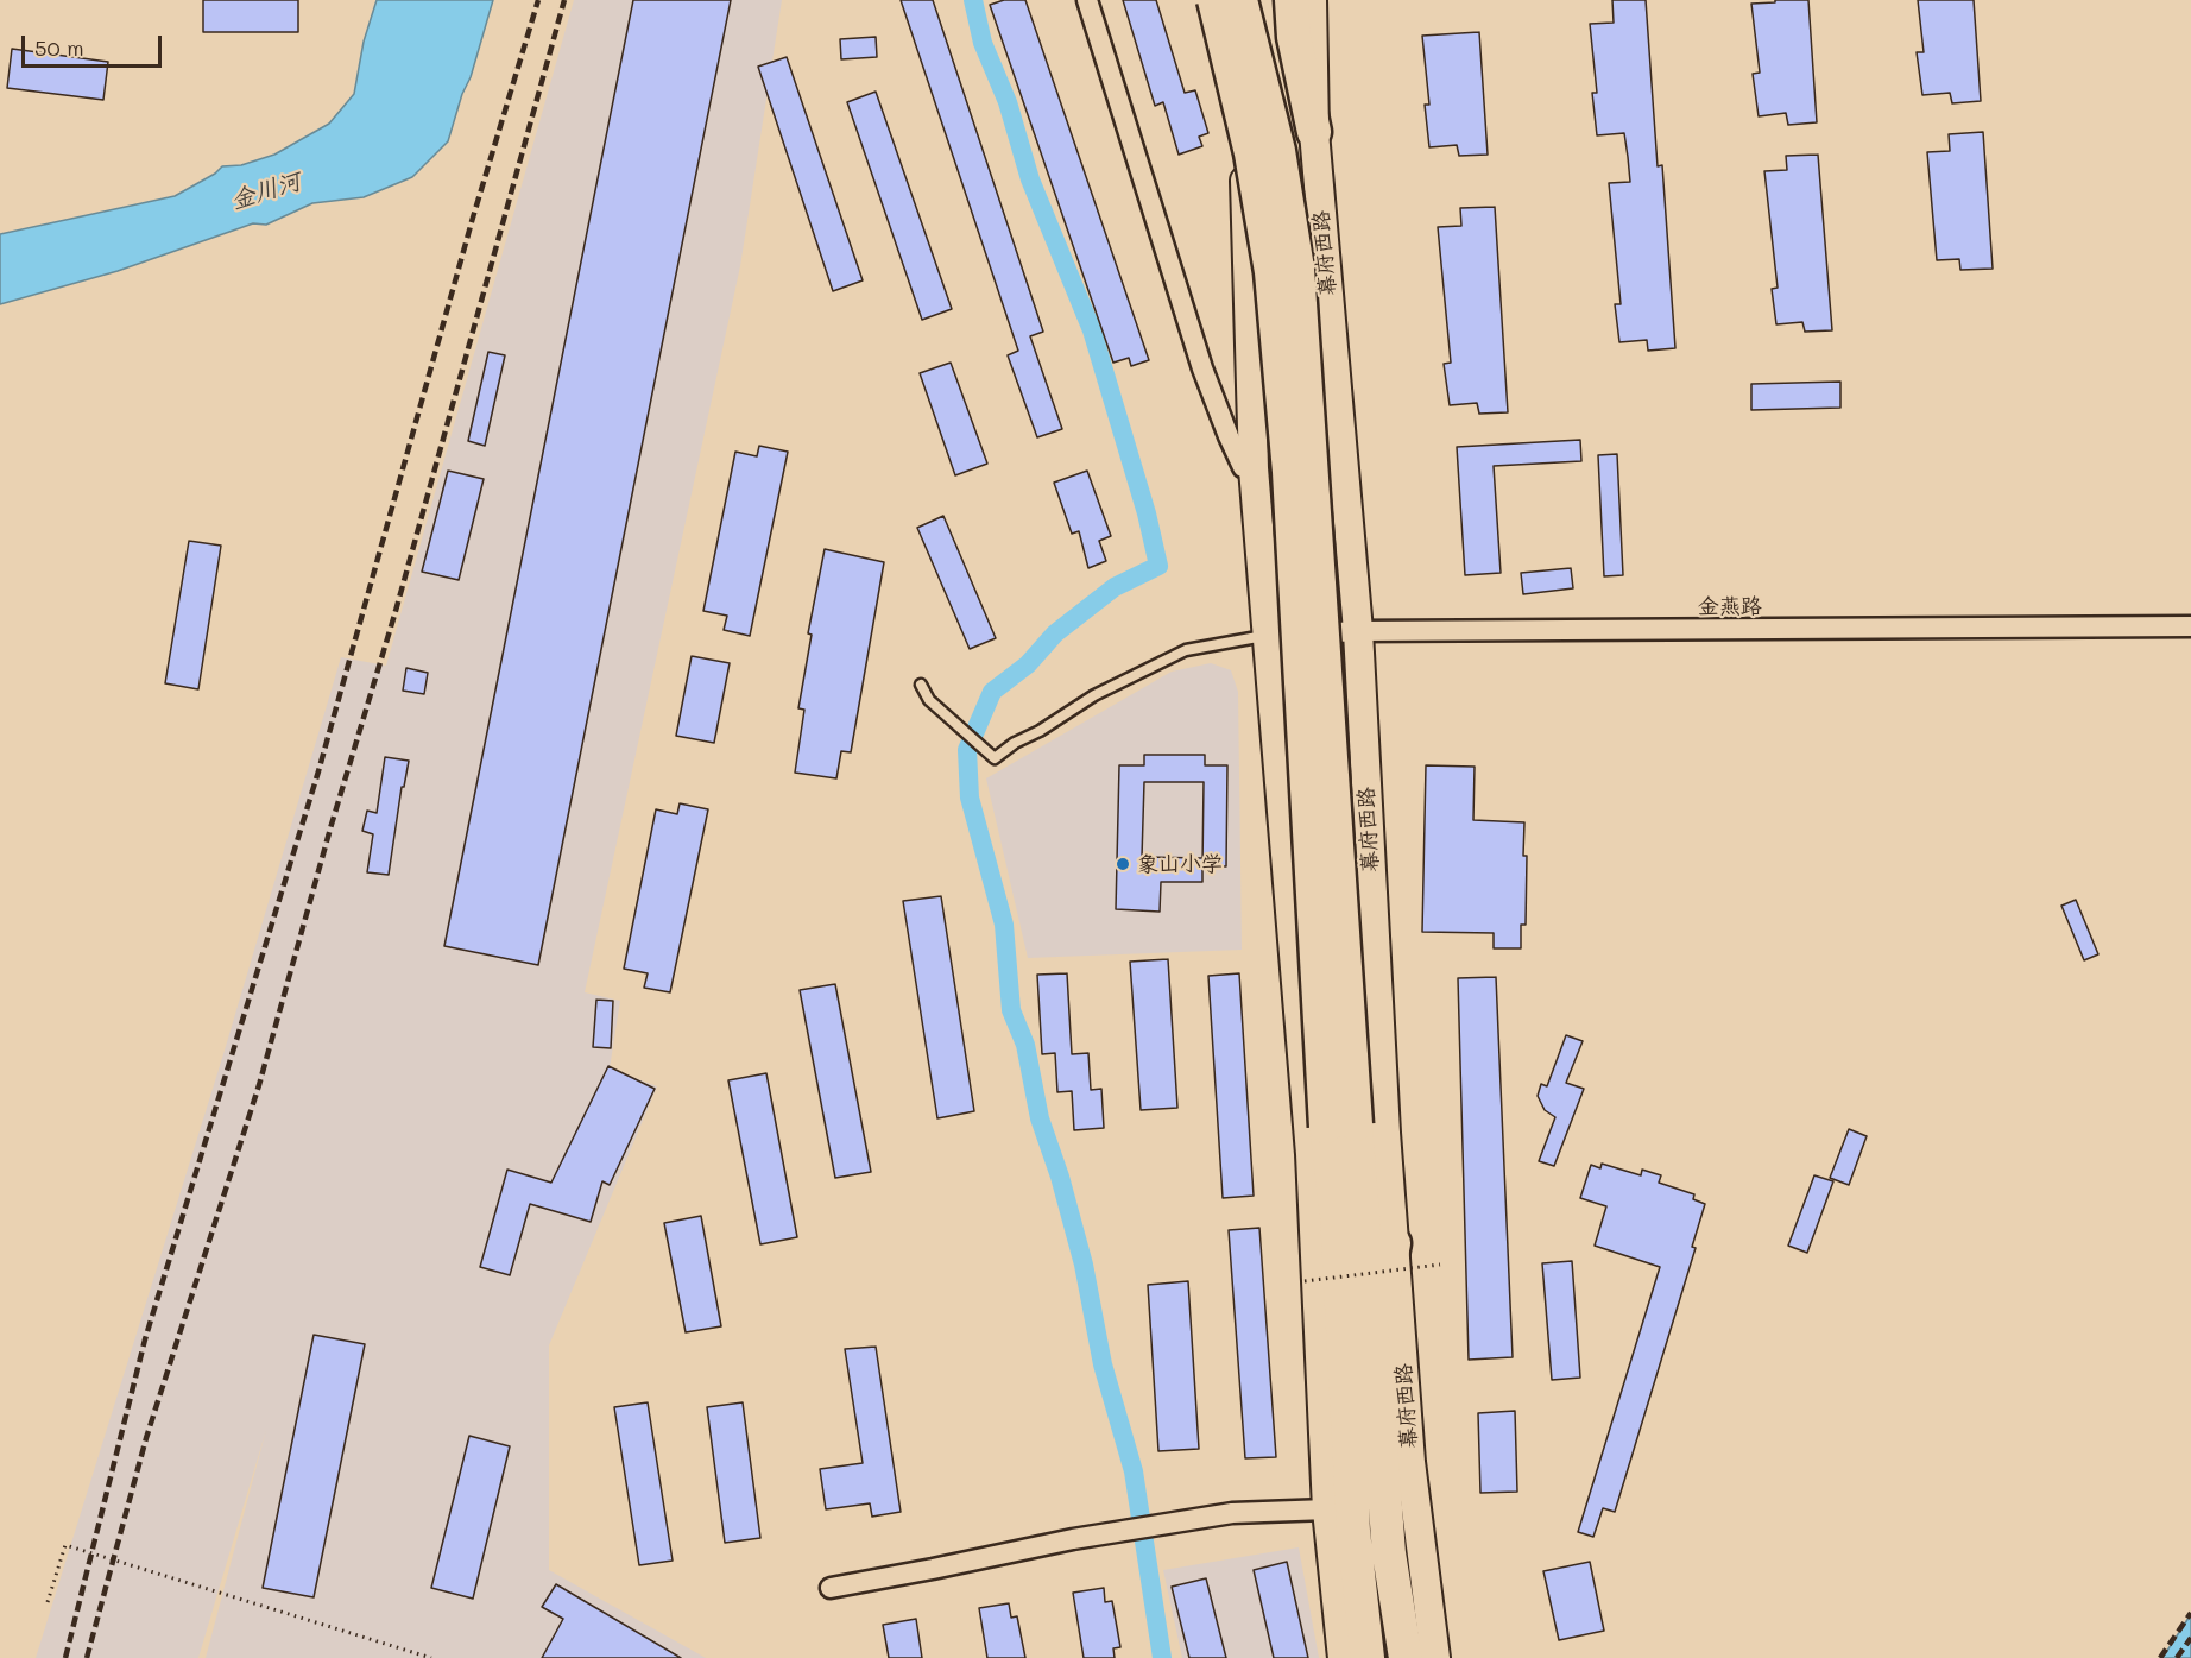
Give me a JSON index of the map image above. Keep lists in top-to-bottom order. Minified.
{"streets":{"highway":["幕府西路"],"street":["金燕路"]},"crossings":[["幕府西路","金燕路"]],"water":["金川河"],"places":["象山小学"],"scale_bar":"50 m"}
